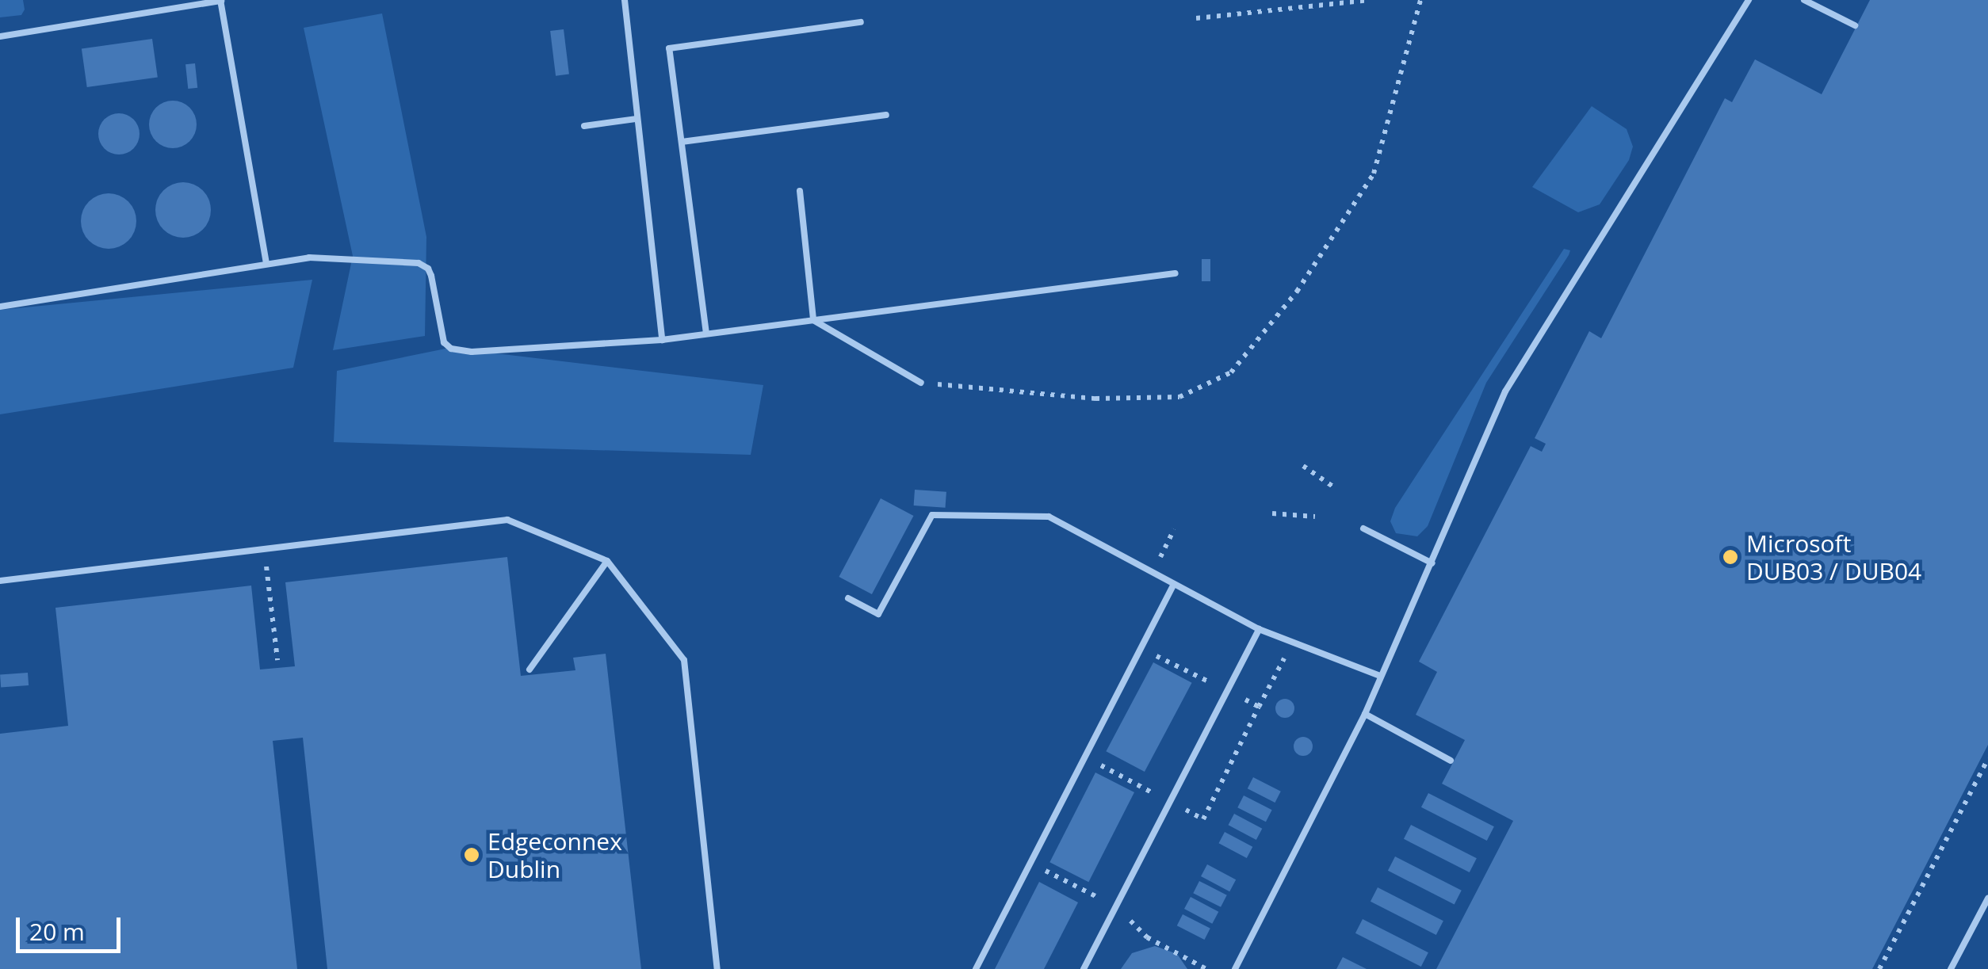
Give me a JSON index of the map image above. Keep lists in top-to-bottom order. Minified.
{"places":["Microsoft DUB03 / DUB04","Edgeconnex Dublin"],"scale_bar":"20 m"}
